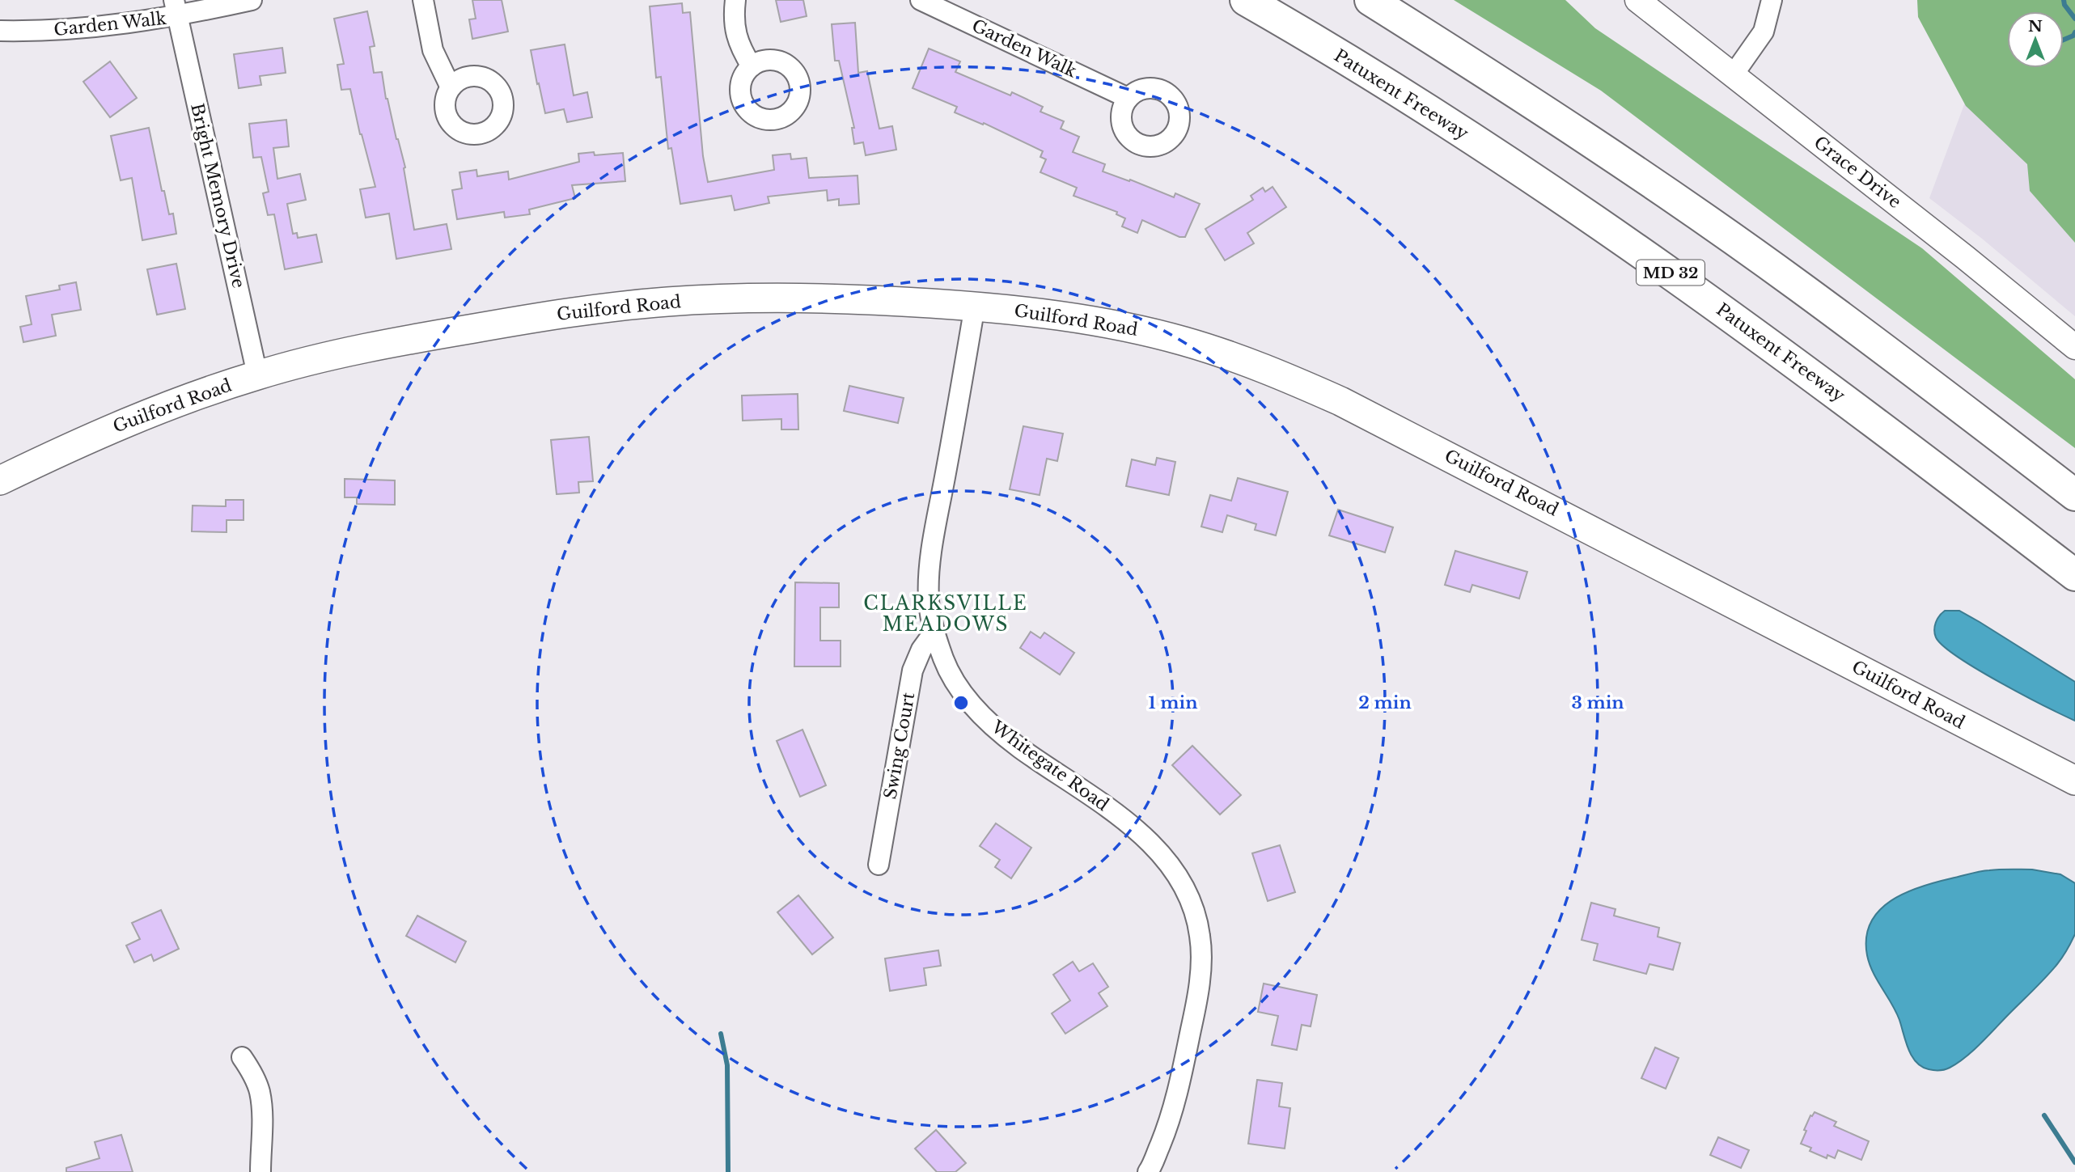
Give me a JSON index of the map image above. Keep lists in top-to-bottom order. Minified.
{"streets":{"highway":["Patuxent Freeway","MD 32"],"main road":["Guilford Road"],"street":["Garden Walk","Grace Drive","Bright Memory Drive","Swing Court","Whitegate Road"]},"crossings":[["Garden Walk","Bright Memory Drive"],["Bright Memory Drive","Guilford Road"],["Guilford Road","Whitegate Road"],["Swing Court","Whitegate Road"]],"districts":["CLARKSVILLE MEADOWS"],"north":"top","rings":["1 min","2 min","3 min"]}
